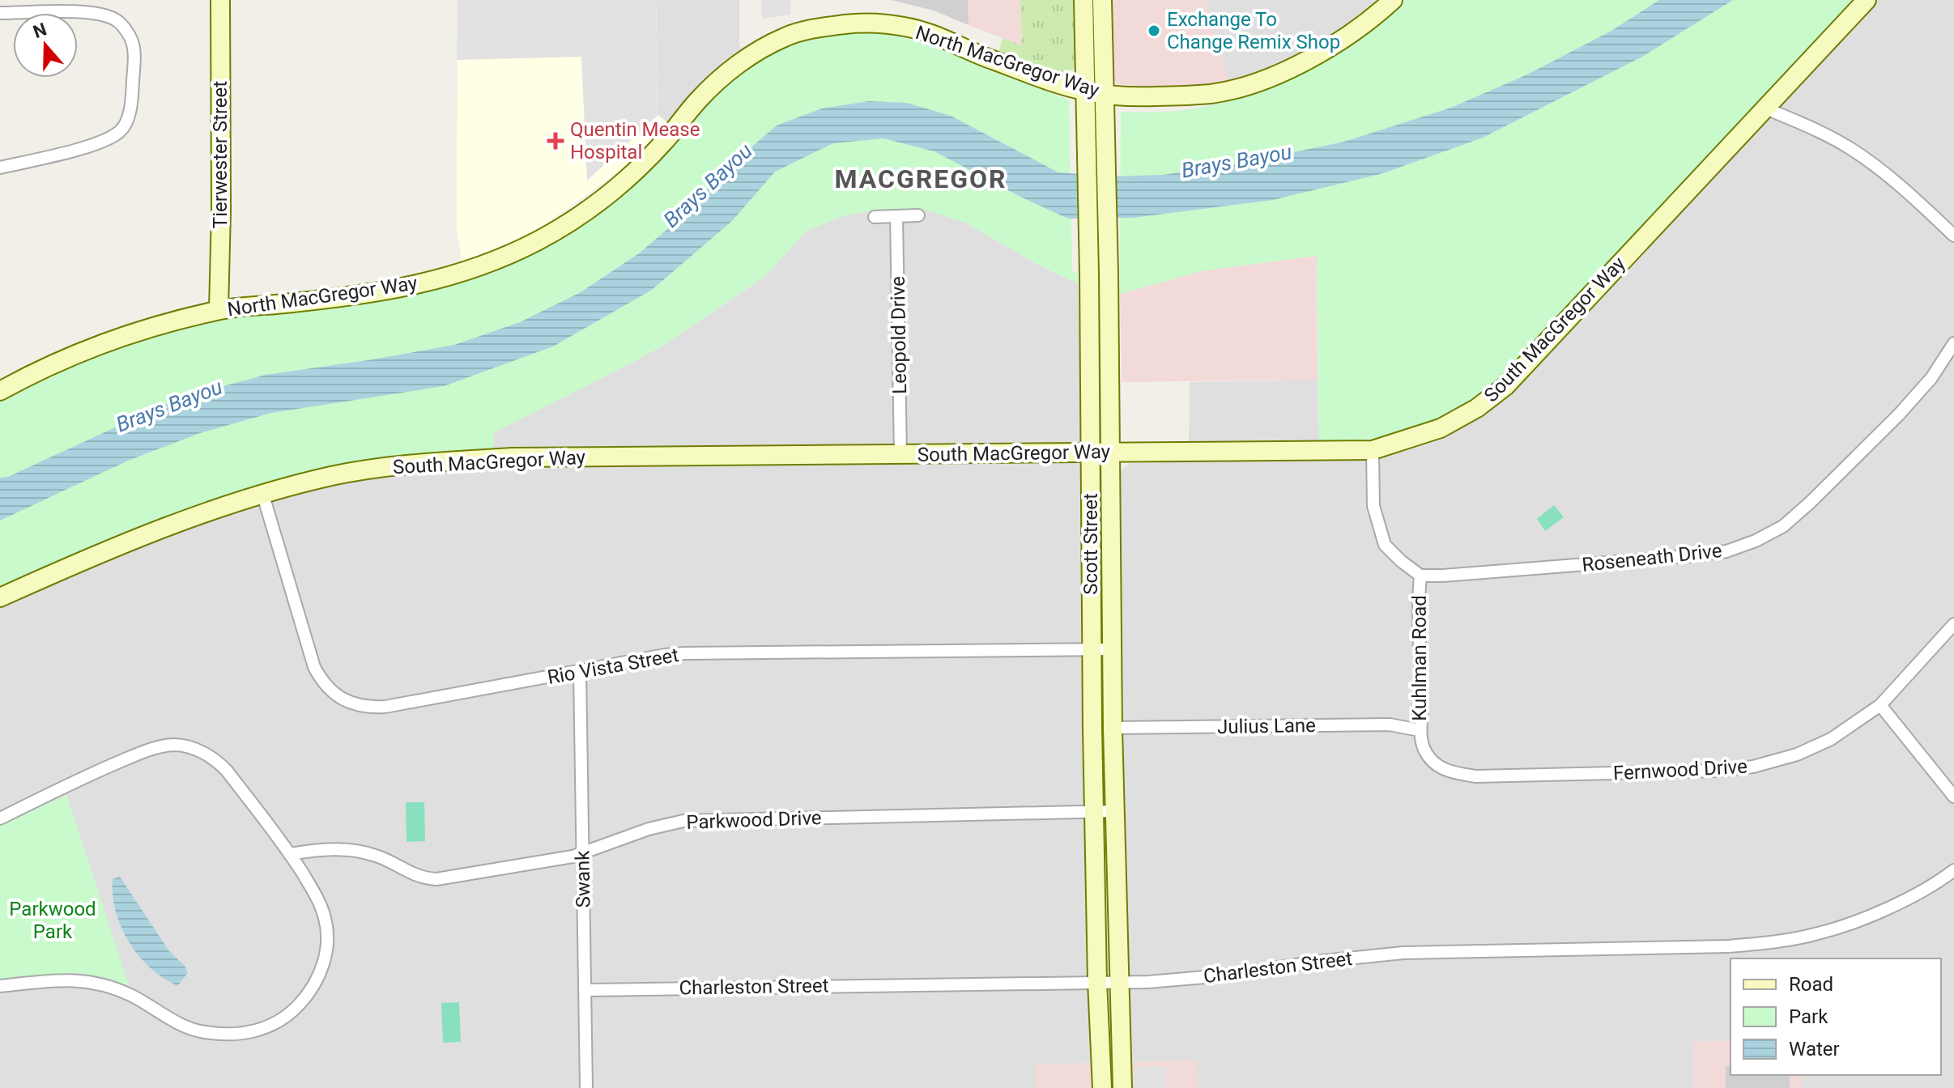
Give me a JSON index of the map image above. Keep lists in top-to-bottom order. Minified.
{"streets":{"main road":["North MacGregor Way","Tierwester Street","South MacGregor Way","Scott Street"],"street":["Leopold Drive","Roseneath Drive","Kuhlman Road","Rio Vista Street","Julius Lane","Fernwood Drive","Parkwood Drive","Swank","Charleston Street"]},"crossings":[["North MacGregor Way","Tierwester Street"],["North MacGregor Way","Scott Street"],["South MacGregor Way","Leopold Drive"],["South MacGregor Way","Scott Street"],["South MacGregor Way","Kuhlman Road"],["South MacGregor Way","Rio Vista Street"],["Scott Street","Rio Vista Street"],["Scott Street","Julius Lane"],["Scott Street","Parkwood Drive"],["Scott Street","Charleston Street"],["Roseneath Drive","Kuhlman Road"],["Kuhlman Road","Julius Lane"],["Kuhlman Road","Fernwood Drive"],["Rio Vista Street","Swank"],["Parkwood Drive","Swank"],["Swank","Charleston Street"]],"districts":["MACGREGOR"],"water":["Brays Bayou"],"parks":["Parkwood Park"],"places":{"other":["Exchange To Change Remix Shop"],"health":["Quentin Mease Hospital"]},"legend":["Road","Park","Water"],"north":"top"}
